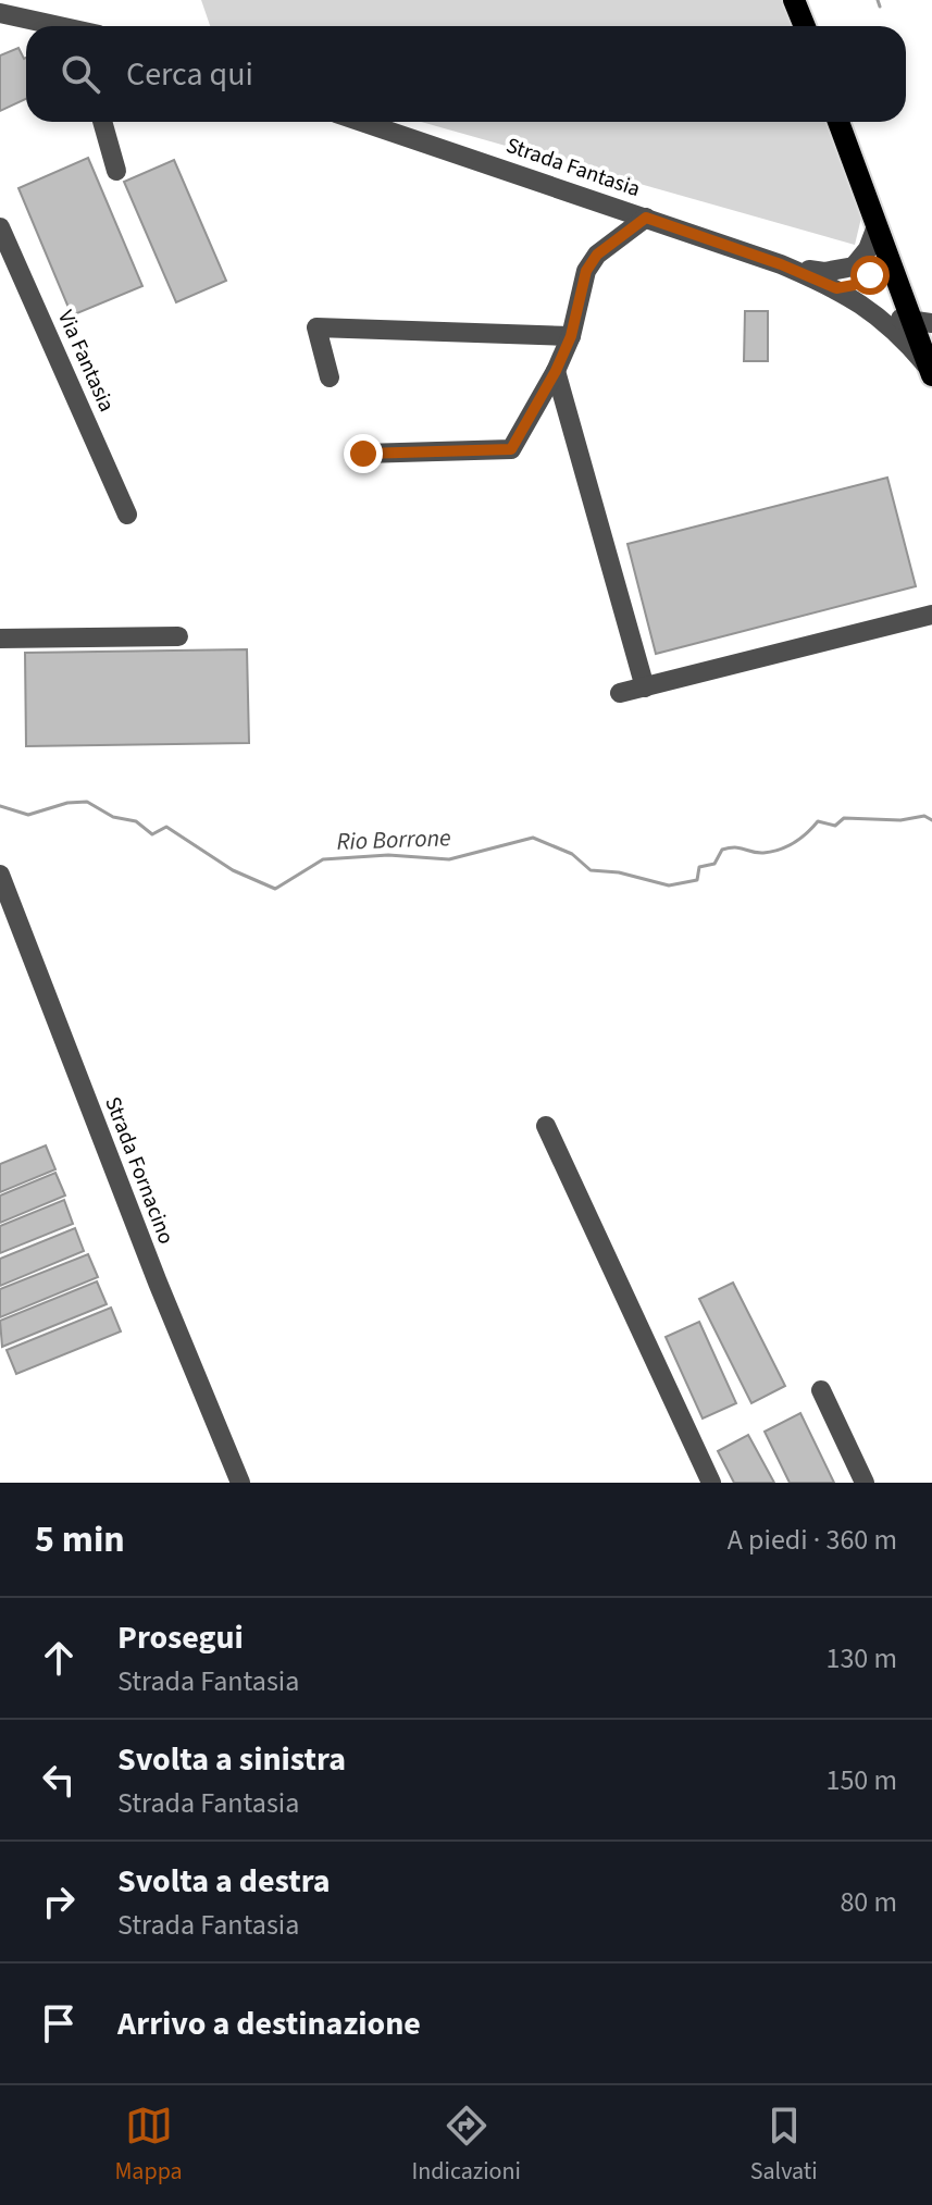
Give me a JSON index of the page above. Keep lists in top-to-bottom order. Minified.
{"streets":{"street":["Strada Fantasia","Via Fantasia","Strada Fornacino"]},"water":["Rio Borrone"],"page":{"search":"Cerca qui","heading":["5 min","A piedi · 360 m"],"list":[["Prosegui","Strada Fantasia","130 m"],["Svolta a sinistra","Strada Fantasia","150 m"],["Svolta a destra","Strada Fantasia","80 m"],"Arrivo a destinazione"],"nav":["Mappa","Indicazioni","Salvati"]}}
